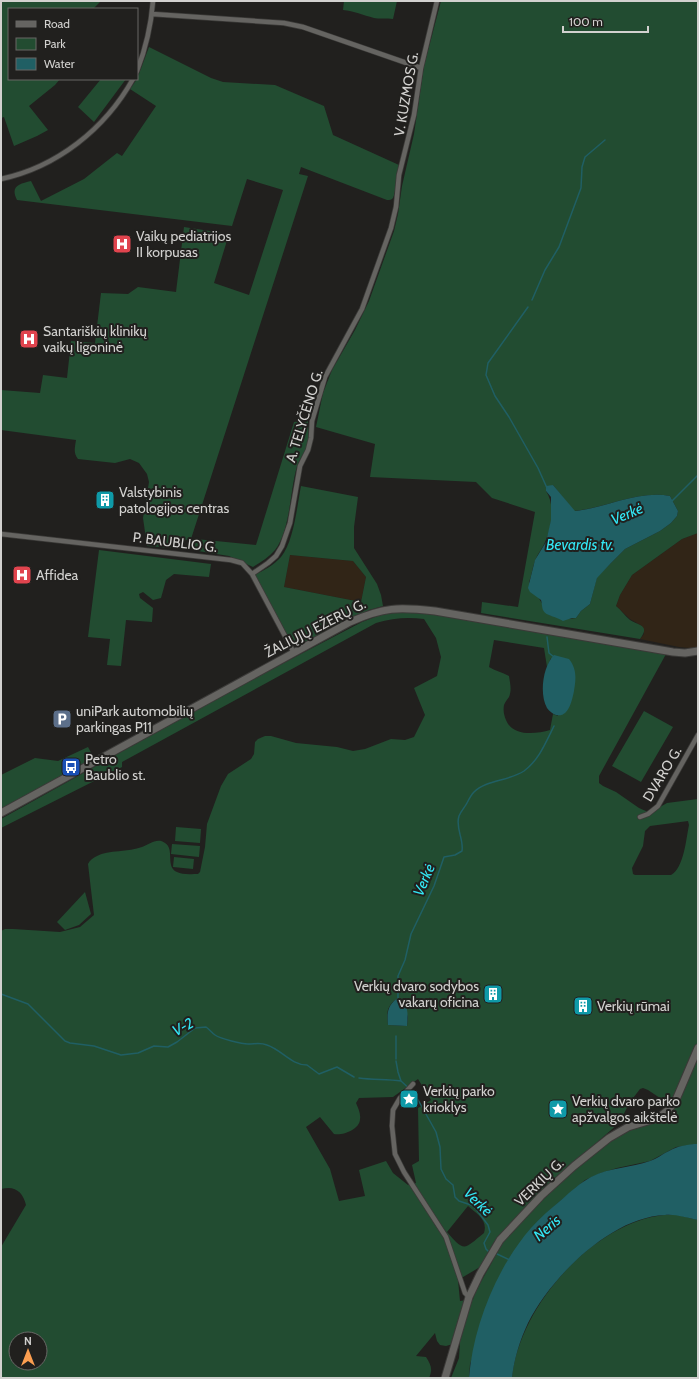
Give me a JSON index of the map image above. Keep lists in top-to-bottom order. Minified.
{"streets":{"main road":["ŽALIŲJŲ EŽERŲ G.","VERKIŲ G."],"street":["V. KUZMOS G.","A. TELYČĖNO G.","P. BAUBLIO G.","DVARO G."]},"crossings":[["V. KUZMOS G.","A. TELYČĖNO G."],["A. TELYČĖNO G.","P. BAUBLIO G."],["P. BAUBLIO G.","ŽALIŲJŲ EŽERŲ G."]],"water":["Verkė","Bevardis tv.","V-2","Neris"],"places":{"hospital":["Vaikų pediatrijos II korpusas","Santariškių klinikų vaikų ligoninė","Affidea"],"building":["Valstybinis patologijos centras","Verkių dvaro sodybos vakarų oficina","Verkių rūmai"],"parking":["uniPark automobilių parkingas P11"],"bus stop":["Petro Baublio st."],"place":["Verkių parko krioklys","Verkių dvaro parko apžvalgos aikštelė"]},"legend":["Road","Park","Water"],"scale_bar":"100 m","north":"top"}
